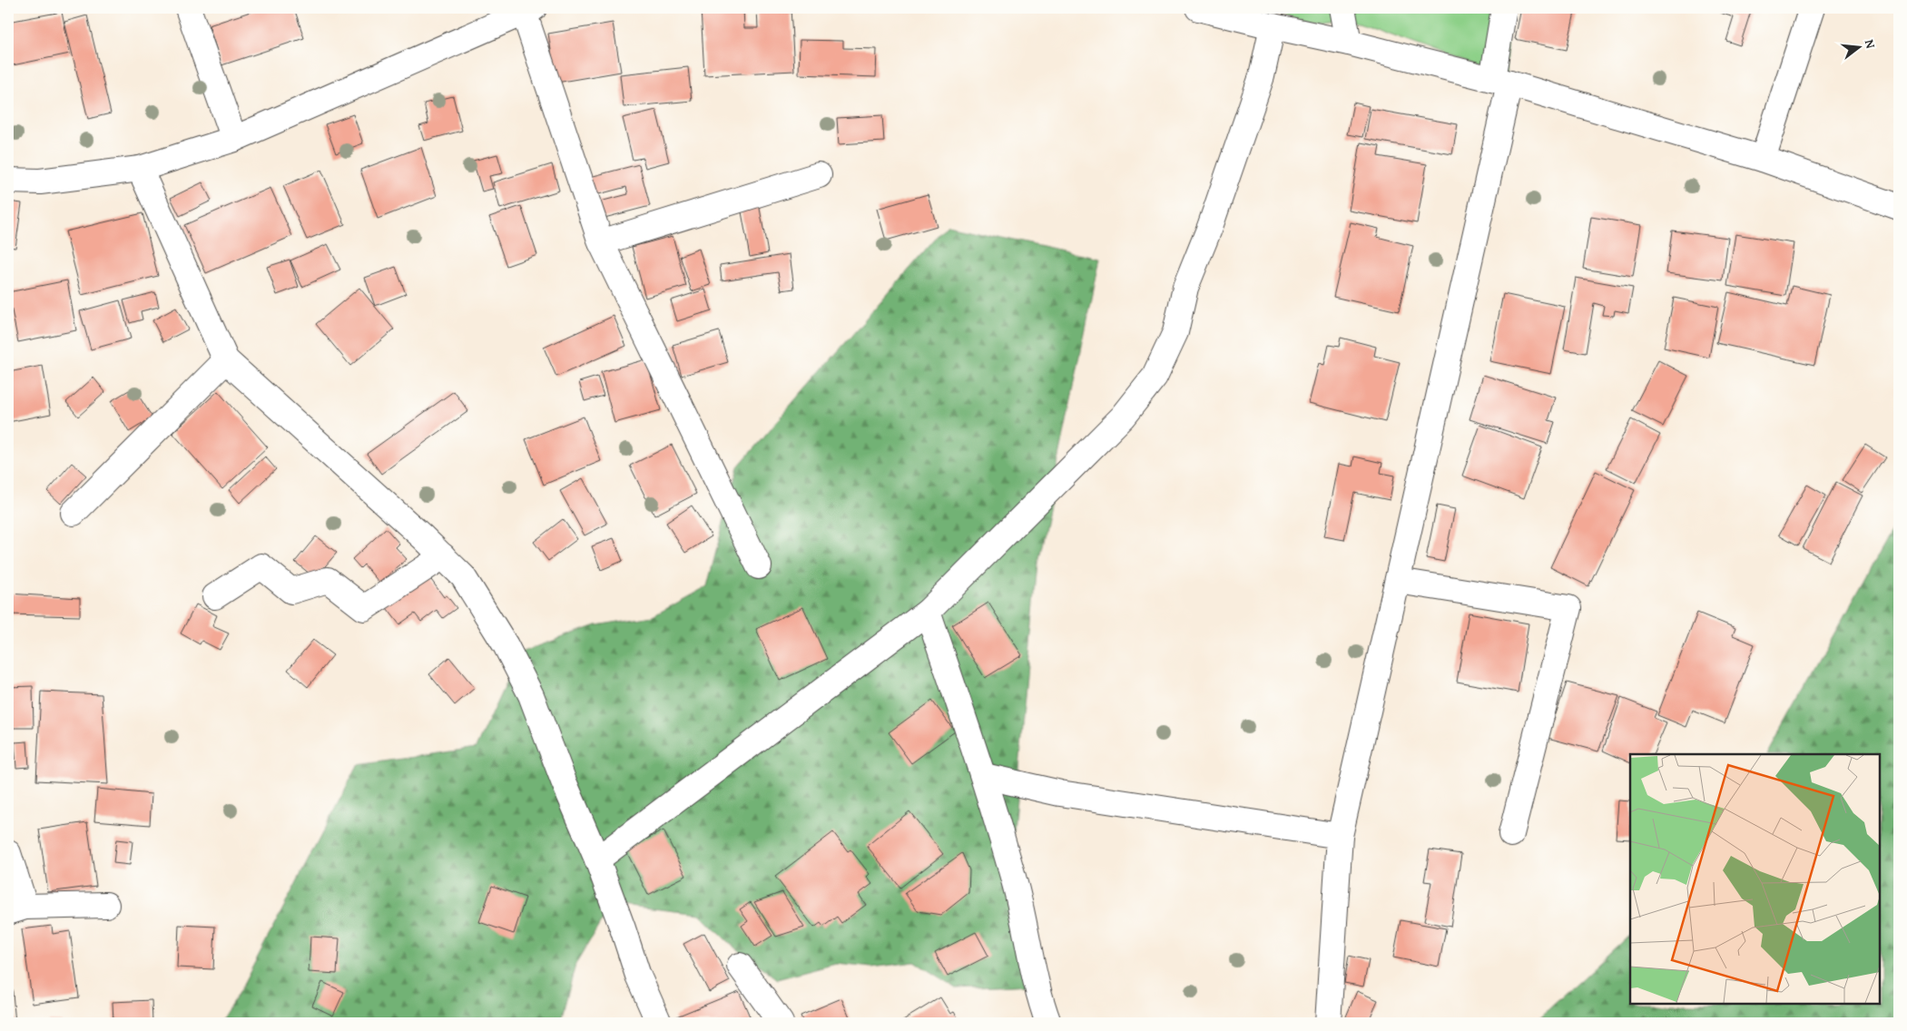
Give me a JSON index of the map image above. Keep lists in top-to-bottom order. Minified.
{"north":"right"}
